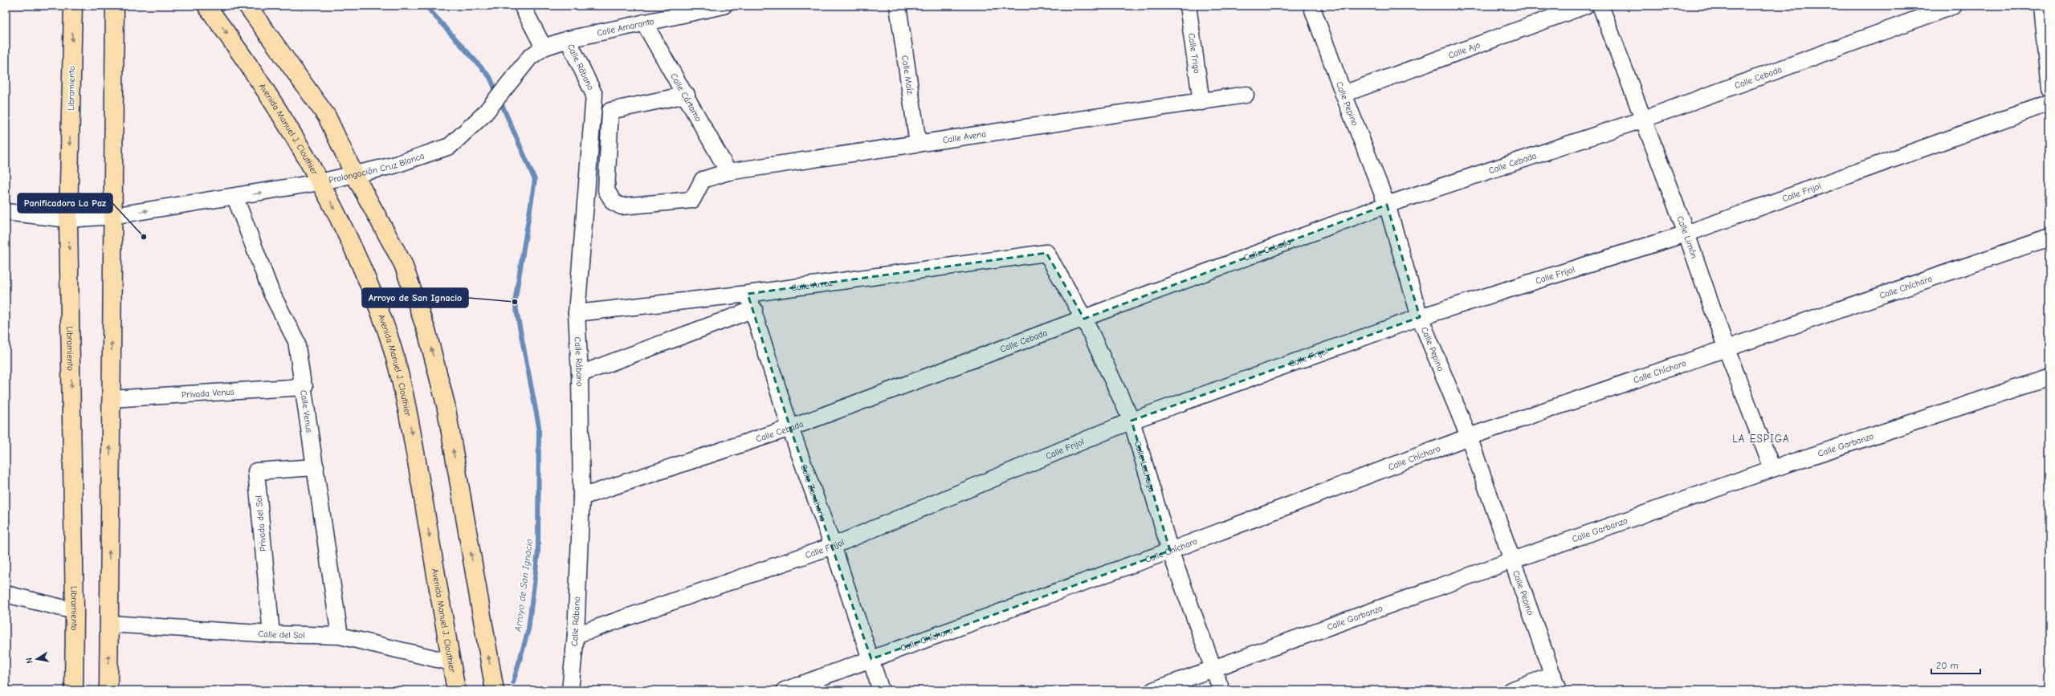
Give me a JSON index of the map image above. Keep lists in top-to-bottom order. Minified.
{"streets":{"main road":["Libramiento","Avenida Manuel J. Clouthier"],"street":["Calle Amaranto","Calle Ajo","Calle Trigo","Calle Rábano","Calle Maíz","Calle Cebada","Calle Cártamo","Calle Pepino","Calle Avena","Prolongación Cruz Blanca","Calle Frijol","Calle Limón","Calle Arroz","Calle Chícharo","Privada Venus","Calle Venus","Calle Garbanzo","Calle Lechuga","Calle Zanahoria","Privada del Sol","Calle del Sol"]},"crossings":[["Calle Amaranto","Calle Rábano"],["Calle Amaranto","Calle Cártamo"],["Calle Amaranto","Prolongación Cruz Blanca"],["Calle Ajo","Calle Pepino"],["Calle Trigo","Calle Avena"],["Calle Rábano","Calle Cebada"],["Calle Rábano","Calle Frijol"],["Calle Rábano","Calle Arroz"],["Calle Maíz","Calle Avena"],["Calle Cebada","Calle Pepino"],["Calle Cebada","Calle Limón"],["Calle Cebada","Calle Lechuga"],["Calle Cebada","Calle Zanahoria"],["Libramiento","Prolongación Cruz Blanca"],["Calle Cártamo","Calle Avena"],["Calle Pepino","Calle Frijol"],["Calle Pepino","Calle Chícharo"],["Calle Pepino","Calle Garbanzo"],["Avenida Manuel J. Clouthier","Prolongación Cruz Blanca"],["Avenida Manuel J. Clouthier","Calle del Sol"],["Prolongación Cruz Blanca","Calle Venus"],["Calle Frijol","Calle Limón"],["Calle Frijol","Calle Lechuga"],["Calle Frijol","Calle Zanahoria"],["Calle Limón","Calle Chícharo"],["Calle Limón","Calle Garbanzo"],["Calle Arroz","Calle Lechuga"],["Calle Arroz","Calle Zanahoria"],["Calle Chícharo","Calle Lechuga"],["Calle Chícharo","Calle Zanahoria"],["Privada Venus","Calle Venus"],["Calle Venus","Privada del Sol"],["Calle Venus","Calle del Sol"],["Calle Garbanzo","Calle Lechuga"],["Privada del Sol","Calle del Sol"]],"one_way":["Prolongación Cruz Blanca"],"districts":["LA ESPIGA"],"water":["Arroyo de San Ignacio"],"places":["Panificadora La Paz","Arroyo de San Ignacio"],"scale_bar":"20 m","north":"left"}
